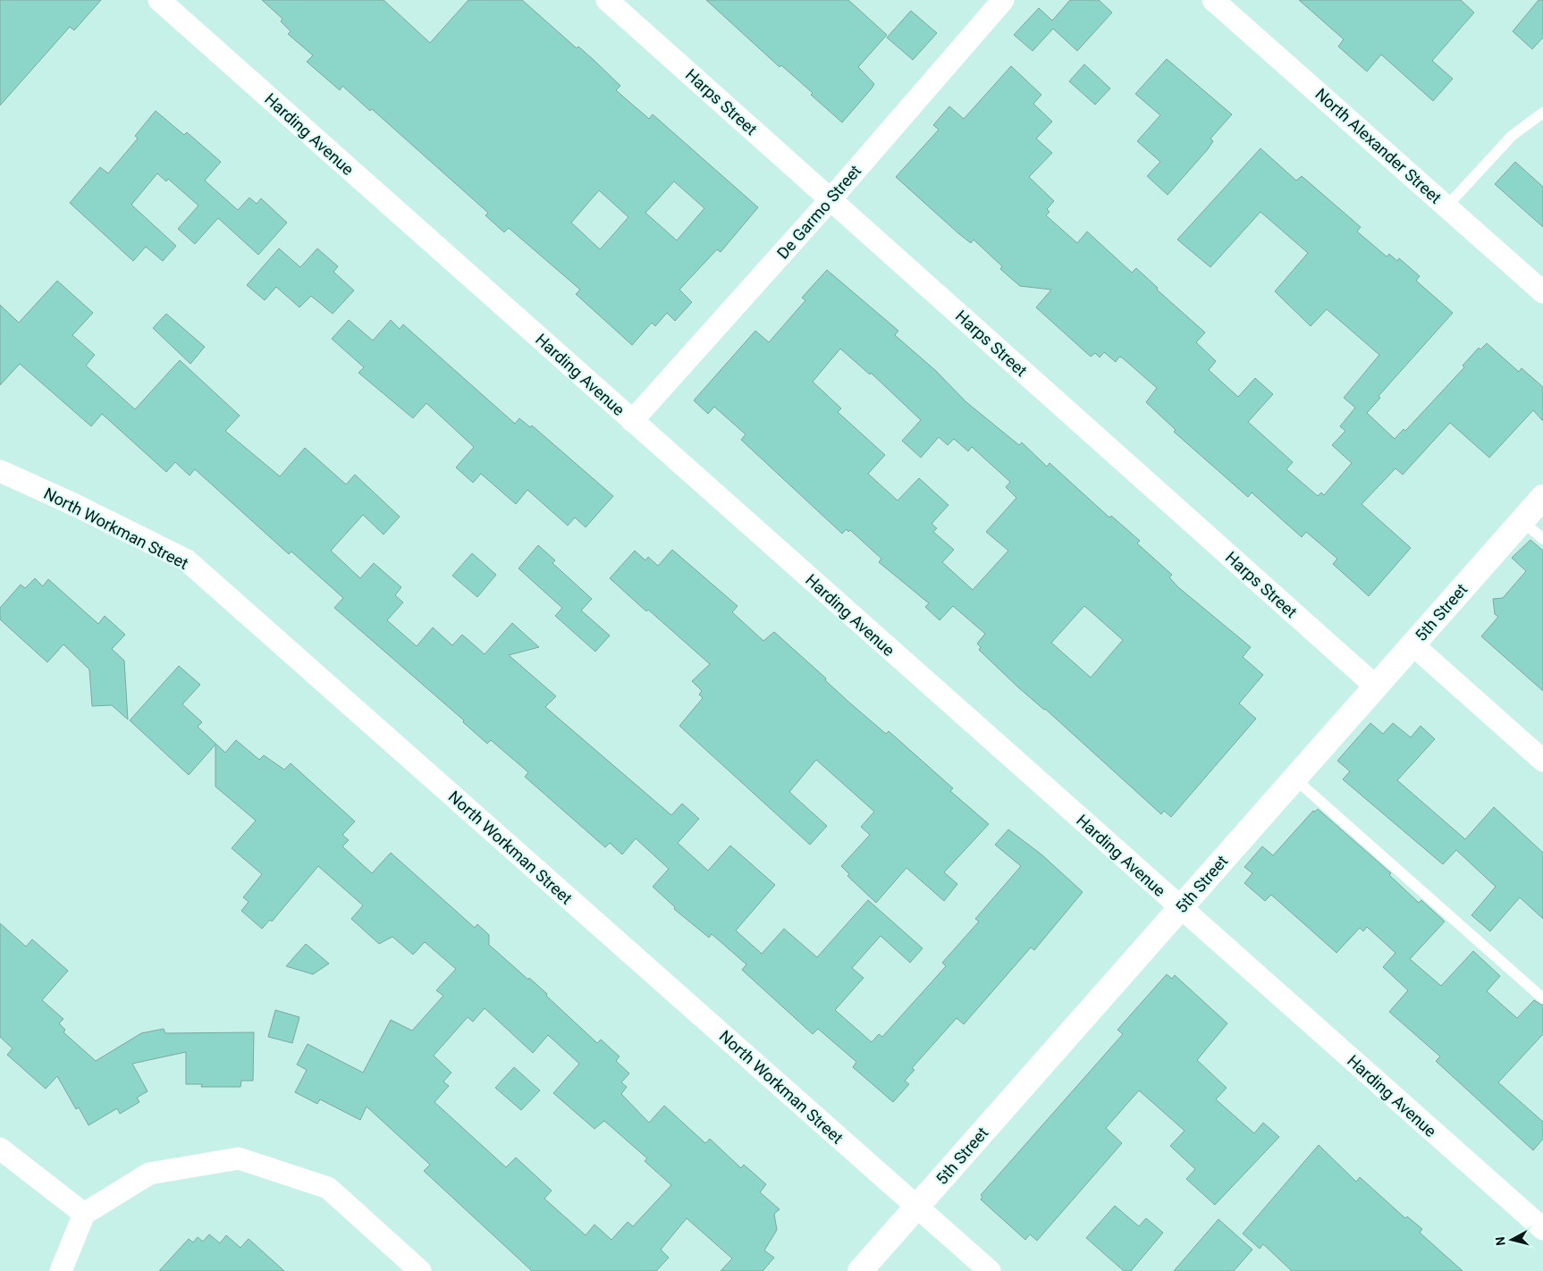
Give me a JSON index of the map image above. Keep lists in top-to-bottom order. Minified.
{"streets":{"street":["Harps Street","Harding Avenue","North Alexander Street","De Garmo Street","North Workman Street","5th Street"]},"crossings":[["Harps Street","De Garmo Street"],["Harps Street","5th Street"],["Harding Avenue","De Garmo Street"],["Harding Avenue","5th Street"],["North Workman Street","5th Street"]],"north":"left"}
